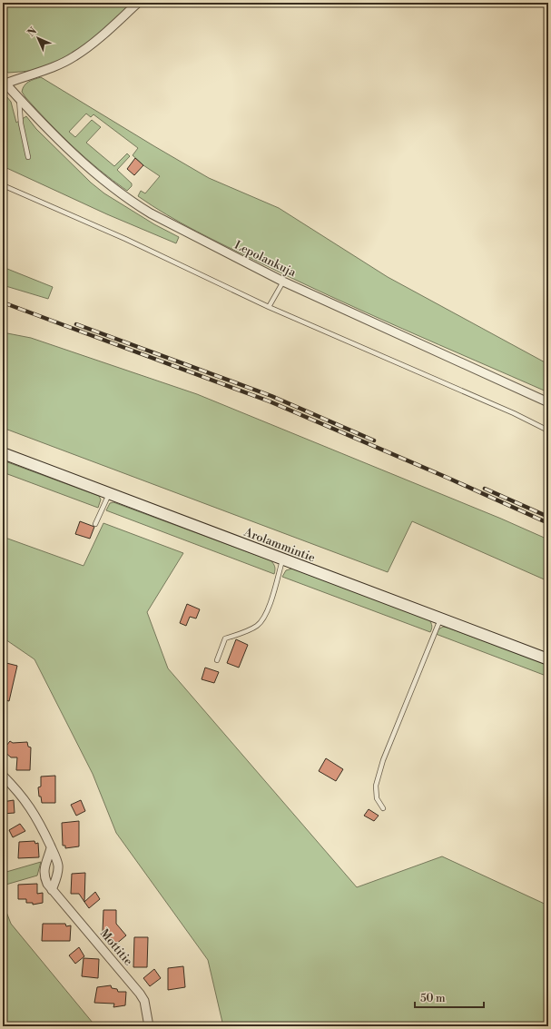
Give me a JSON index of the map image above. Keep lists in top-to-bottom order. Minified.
{"streets":{"street":["Lepolankuja","Arolammintie","Mottitie"]},"scale_bar":"50 m","north":"top left"}
